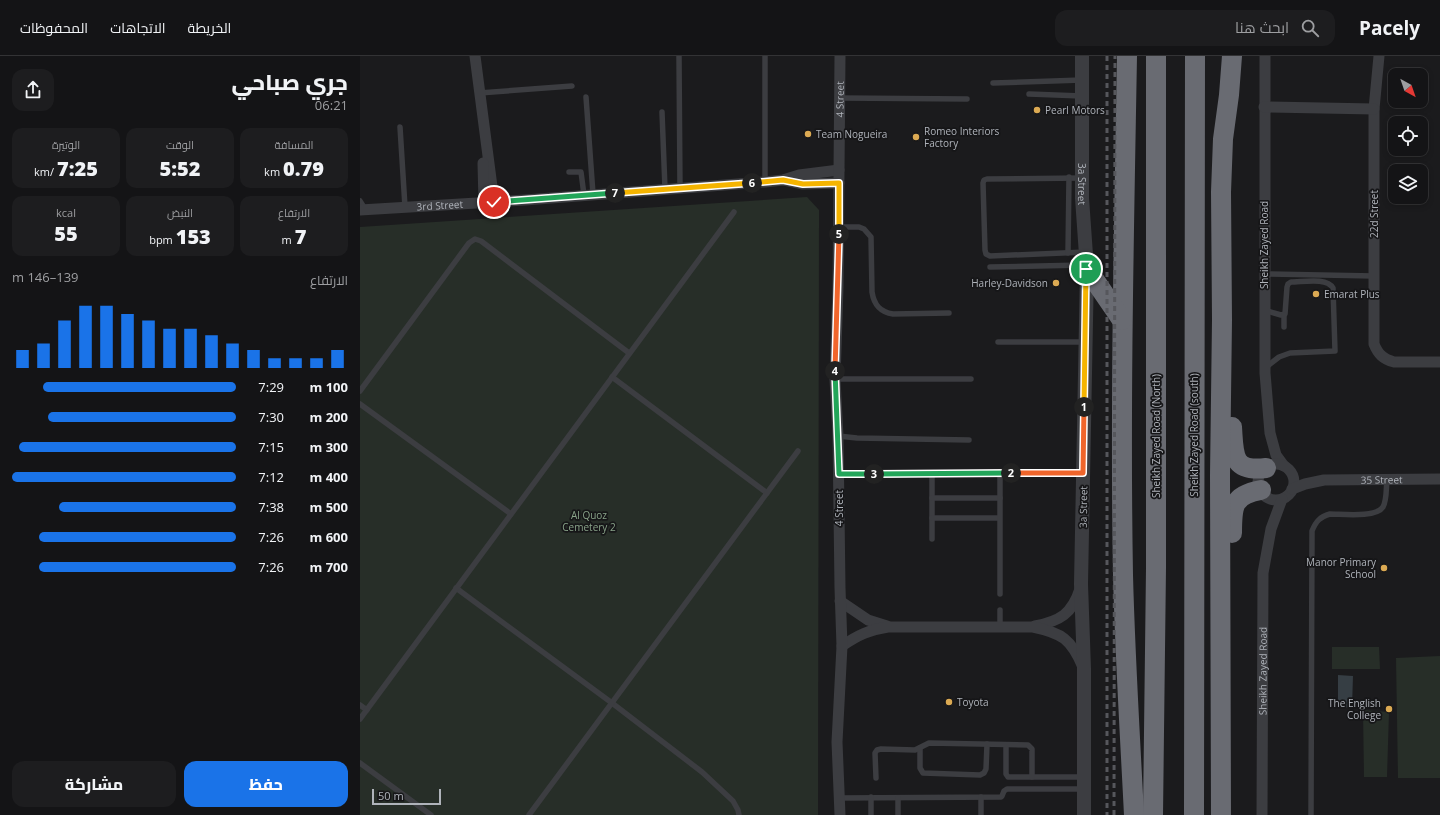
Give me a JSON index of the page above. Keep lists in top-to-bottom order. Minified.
{"streets":{"highway":["Sheikh Zayed Road (south)","Sheikh Zayed Road (North)"],"street":["4 Street","3a Street","3rd Street","22d Street","Sheikh Zayed Road","35 Street"]},"crossings":[["Sheikh Zayed Road","35 Street"]],"parks":["Al Quoz Cemetery 2"],"places":["Pearl Motors","Team Nogueira","Romeo Interiors Factory","Harley-Davidson","Emarat Plus","Manor Primary School","Toyota","The English College"],"scale_bar":"50 m","north":"bottom right","page":{"header":"Pacely","search":"ابحث هنا","nav":["الخريطة","الاتجاهات","المحفوظات"],"heading":["جري صباحي","06:21"],"stats":[["المسافة","0.79 km"],["الوقت","5:52"],["الوتيرة","7:25 /km"],["الارتفاع","7 m"],["النبض","153 bpm"],["kcal","55"]],"pins":["6","7","5","4","1","2","3"],"chart":["الارتفاع","139–146 m"],"list":[{"name":"100 m","note":"7:29"},{"name":"200 m","note":"7:30"},{"name":"300 m","note":"7:15"},{"name":"400 m","note":"7:12"},{"name":"500 m","note":"7:38"},{"name":"600 m","note":"7:26"},{"name":"700 m","note":"7:26"}],"buttons":["حفظ","مشاركة"],"scale":"50 m"}}
